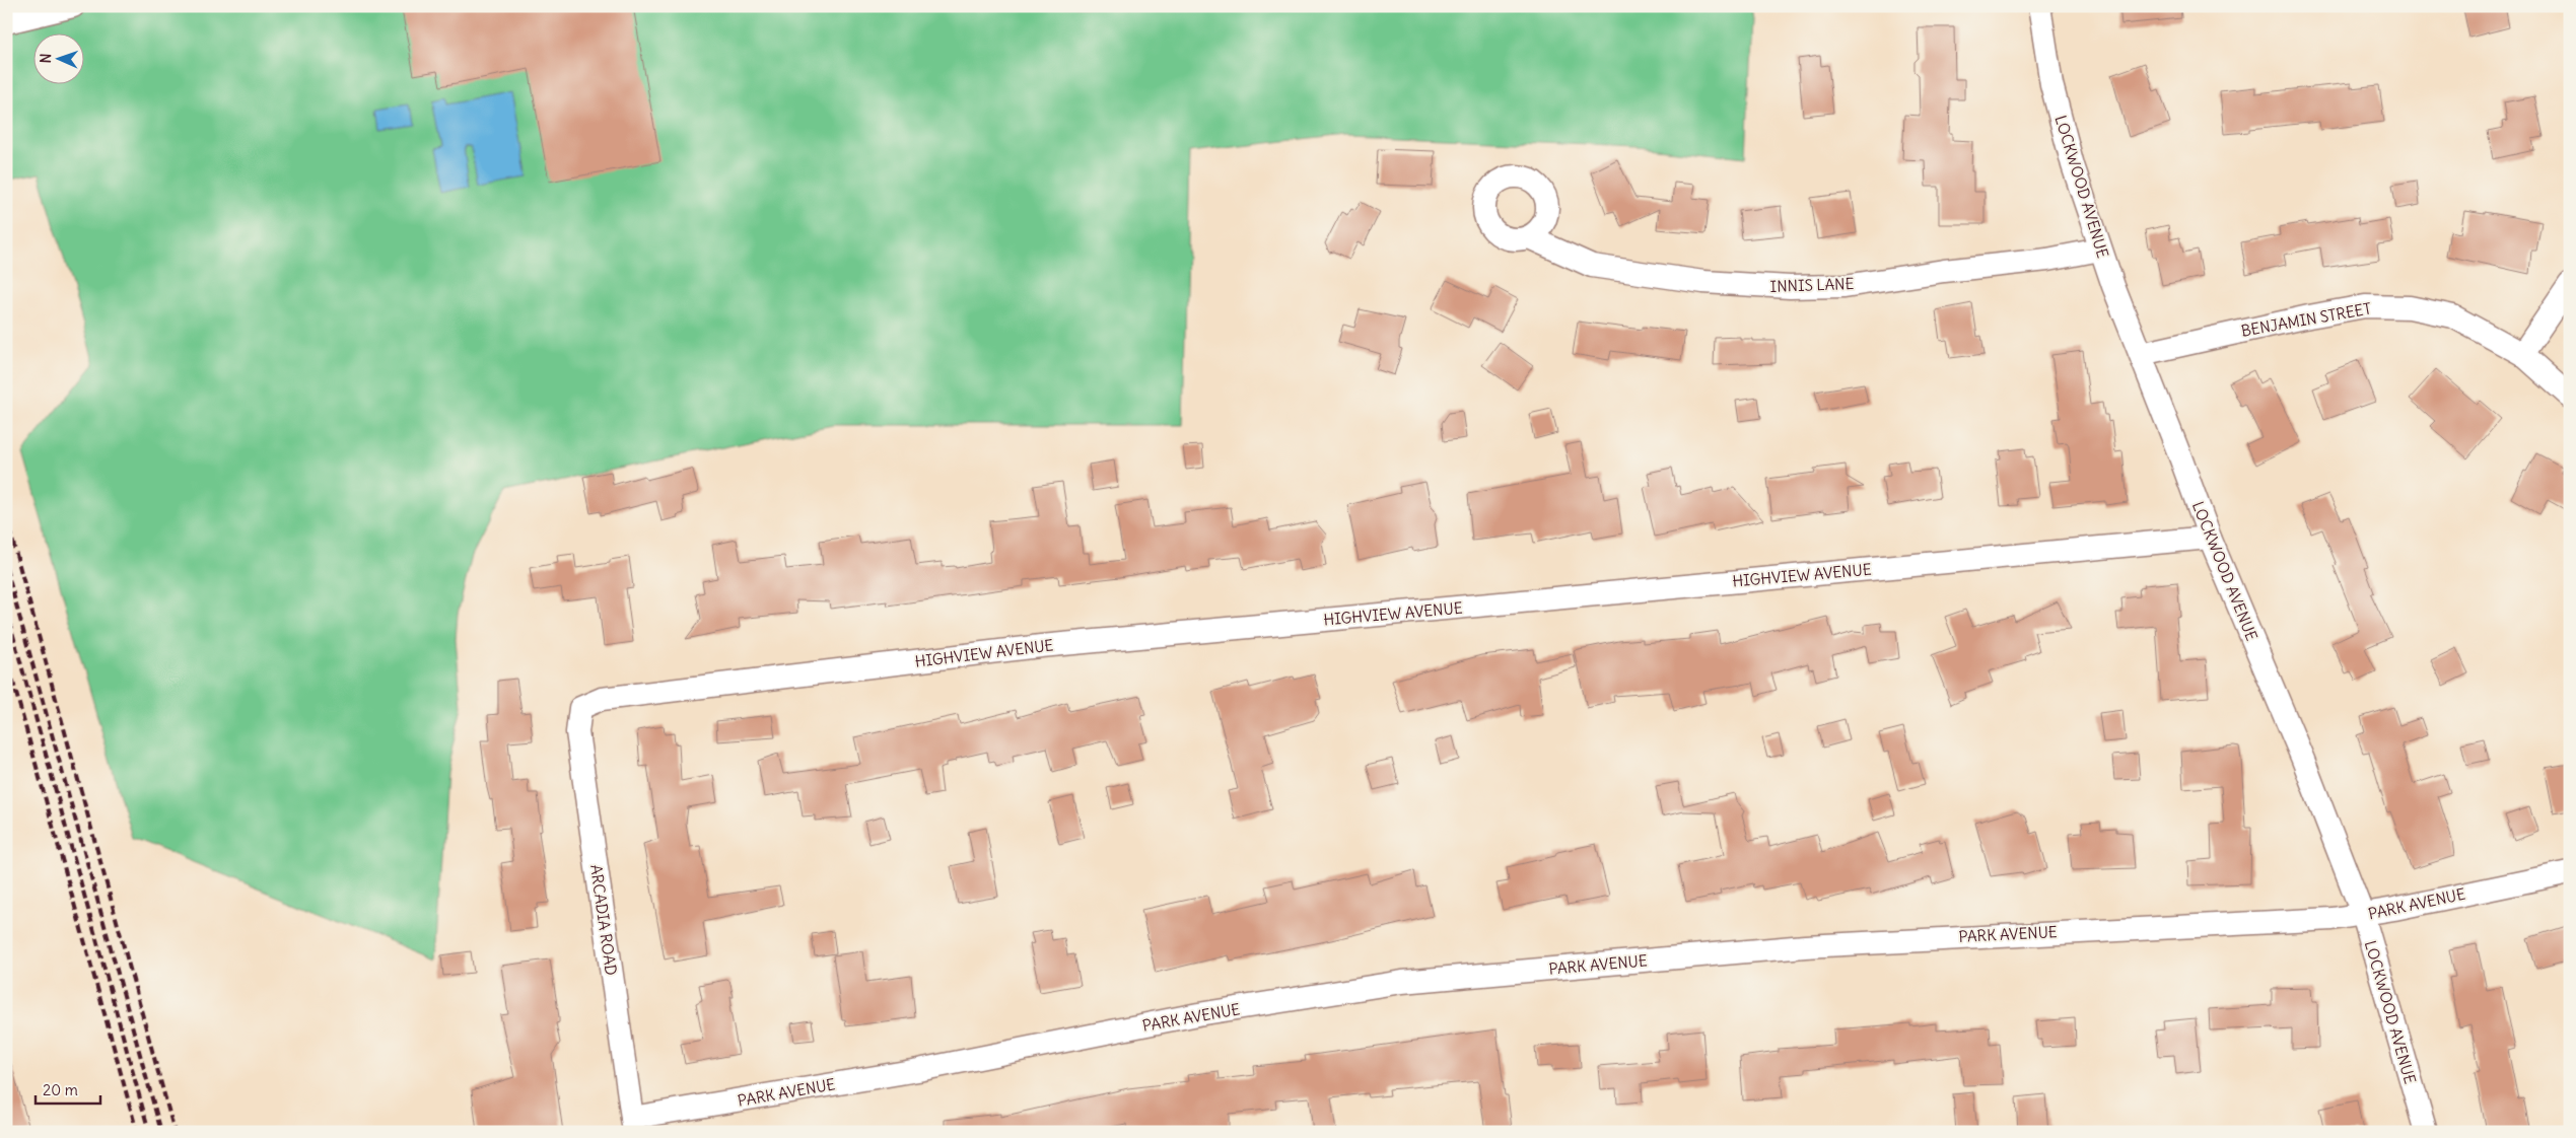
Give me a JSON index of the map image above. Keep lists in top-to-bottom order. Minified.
{"streets":{"street":["LOCKWOOD AVENUE","INNIS LANE","BENJAMIN STREET","HIGHVIEW AVENUE","PARK AVENUE","ARCADIA ROAD"]},"crossings":[["LOCKWOOD AVENUE","INNIS LANE"],["LOCKWOOD AVENUE","BENJAMIN STREET"],["LOCKWOOD AVENUE","HIGHVIEW AVENUE"],["LOCKWOOD AVENUE","PARK AVENUE"],["HIGHVIEW AVENUE","ARCADIA ROAD"],["PARK AVENUE","ARCADIA ROAD"]],"scale_bar":"20 m","north":"left"}
